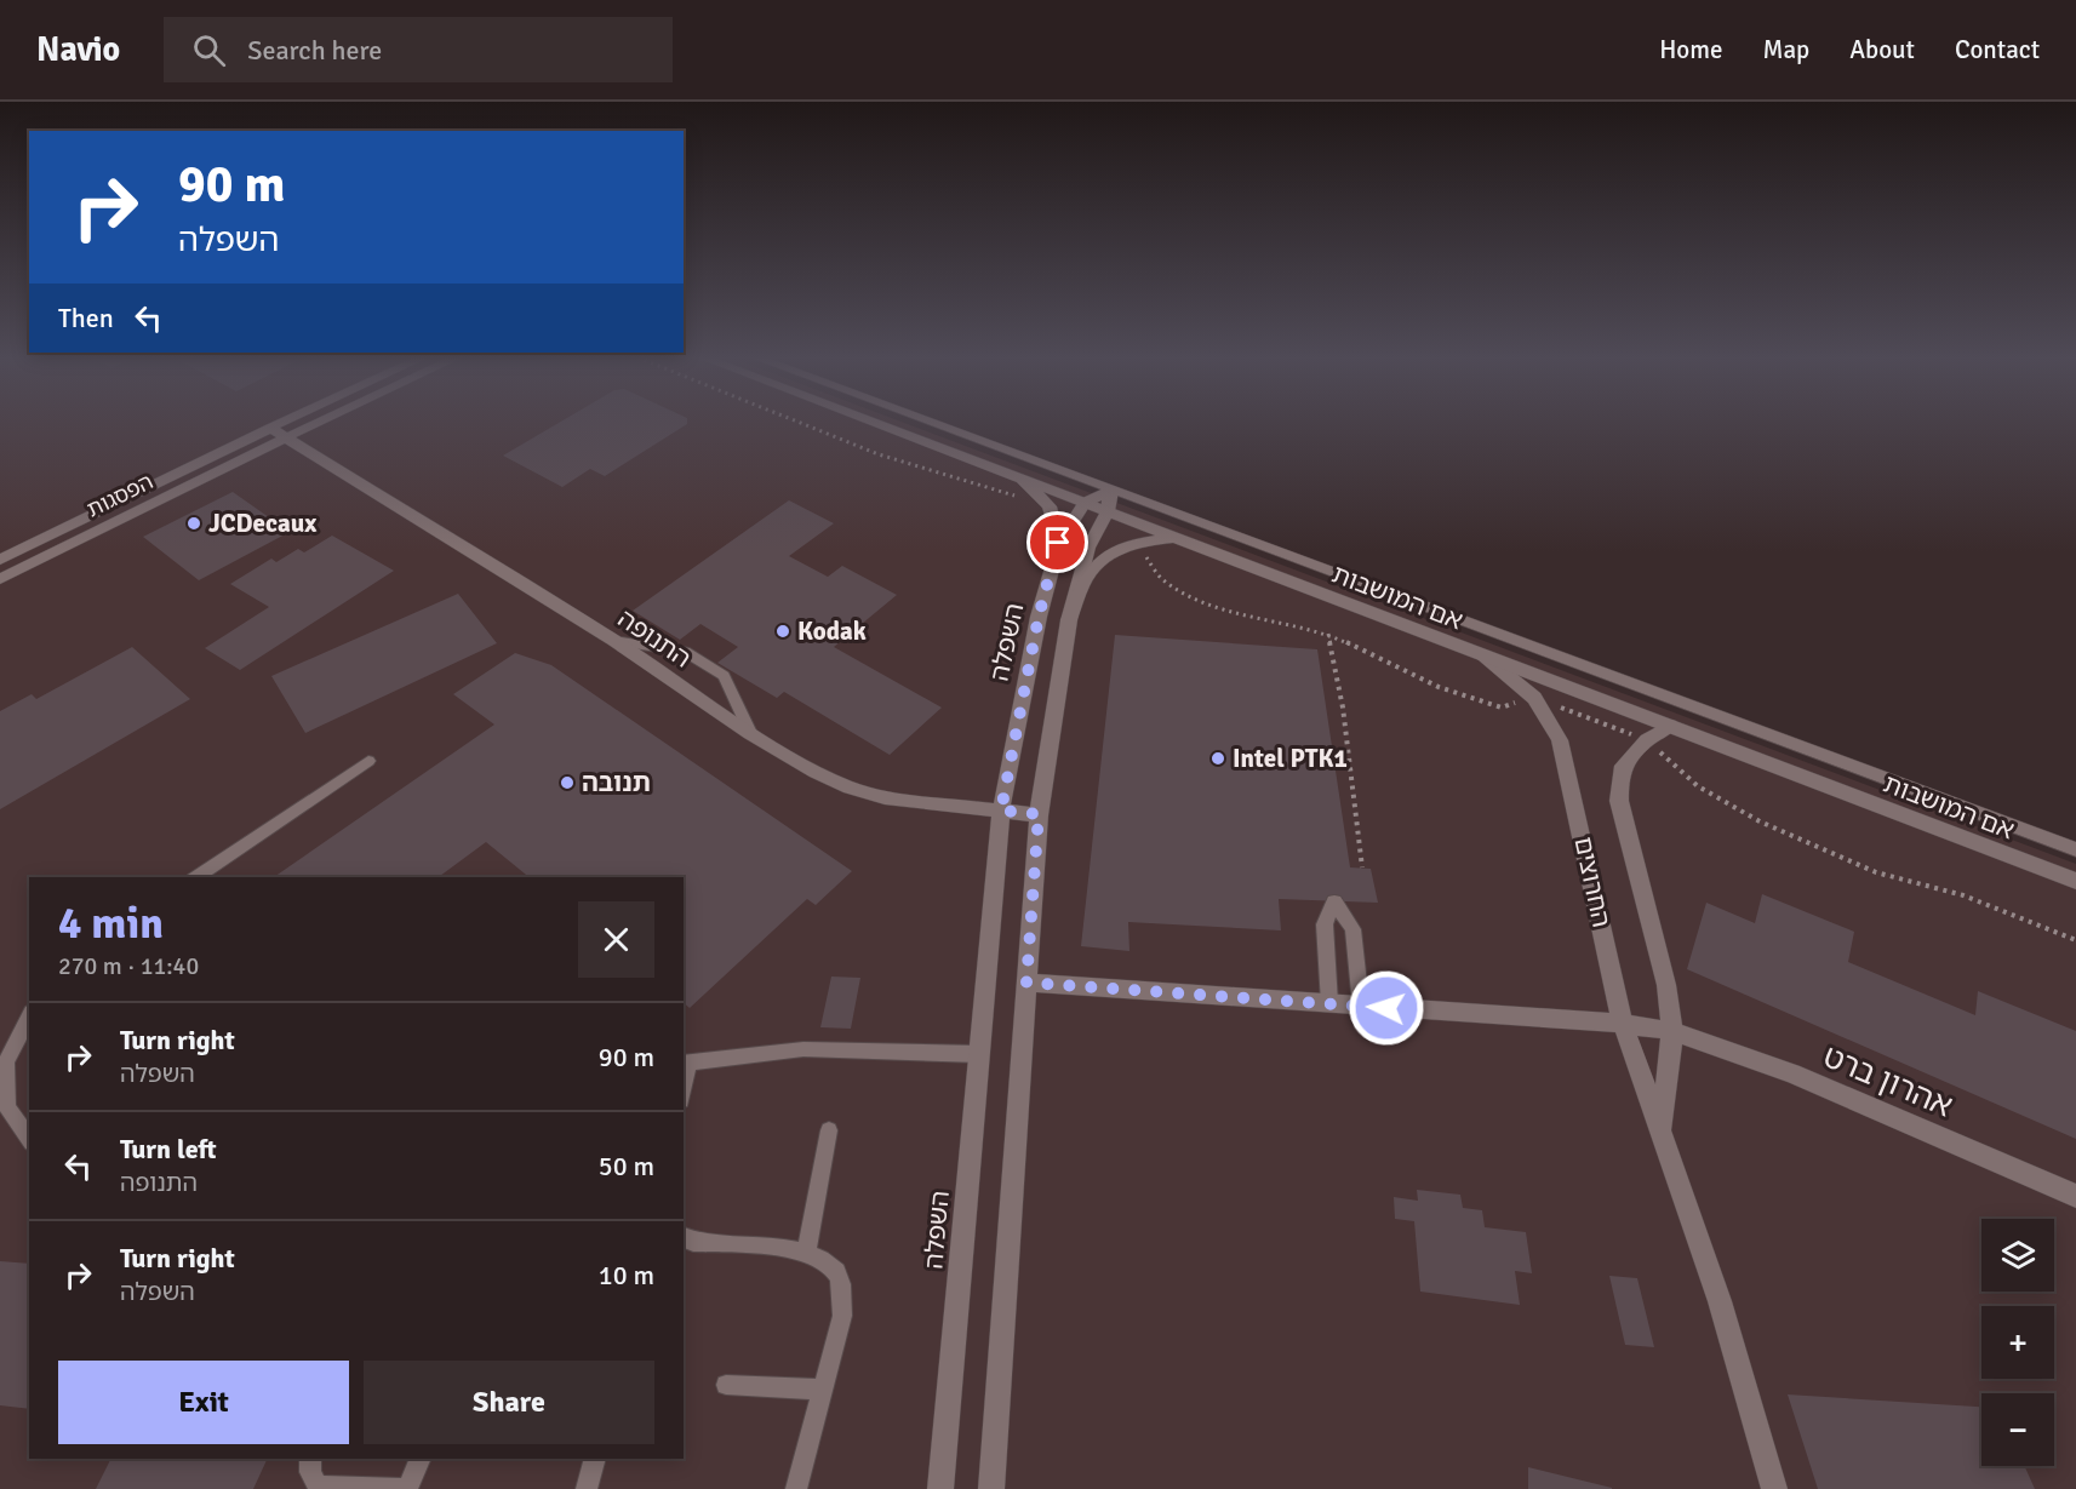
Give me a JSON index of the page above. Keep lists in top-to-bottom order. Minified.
{"streets":{"street":["הפסגות","אם המושבות","התנופה","השפלה","החרוצים","אהרון ברט"]},"crossings":[["הפסגות","התנופה"],["אם המושבות","השפלה"],["אם המושבות","החרוצים"],["התנופה","השפלה"],["החרוצים","אהרון ברט"]],"places":["JCDecaux","Kodak","Intel PTK1","תנובה"],"page":{"header":"Navio","search":"Search here","nav":["Home","Map","About","Contact"],"turn":["90 m","השפלה"],"then":"Then","heading":["4 min","270 m · 11:40"],"list":[{"name":"Turn right","note":"השפלה","value":"90 m"},{"name":"Turn left","note":"התנופה","value":"50 m"},{"name":"Turn right","note":"השפלה","value":"10 m"}],"map_buttons":["+","−"],"buttons":["Exit","Share"]}}
